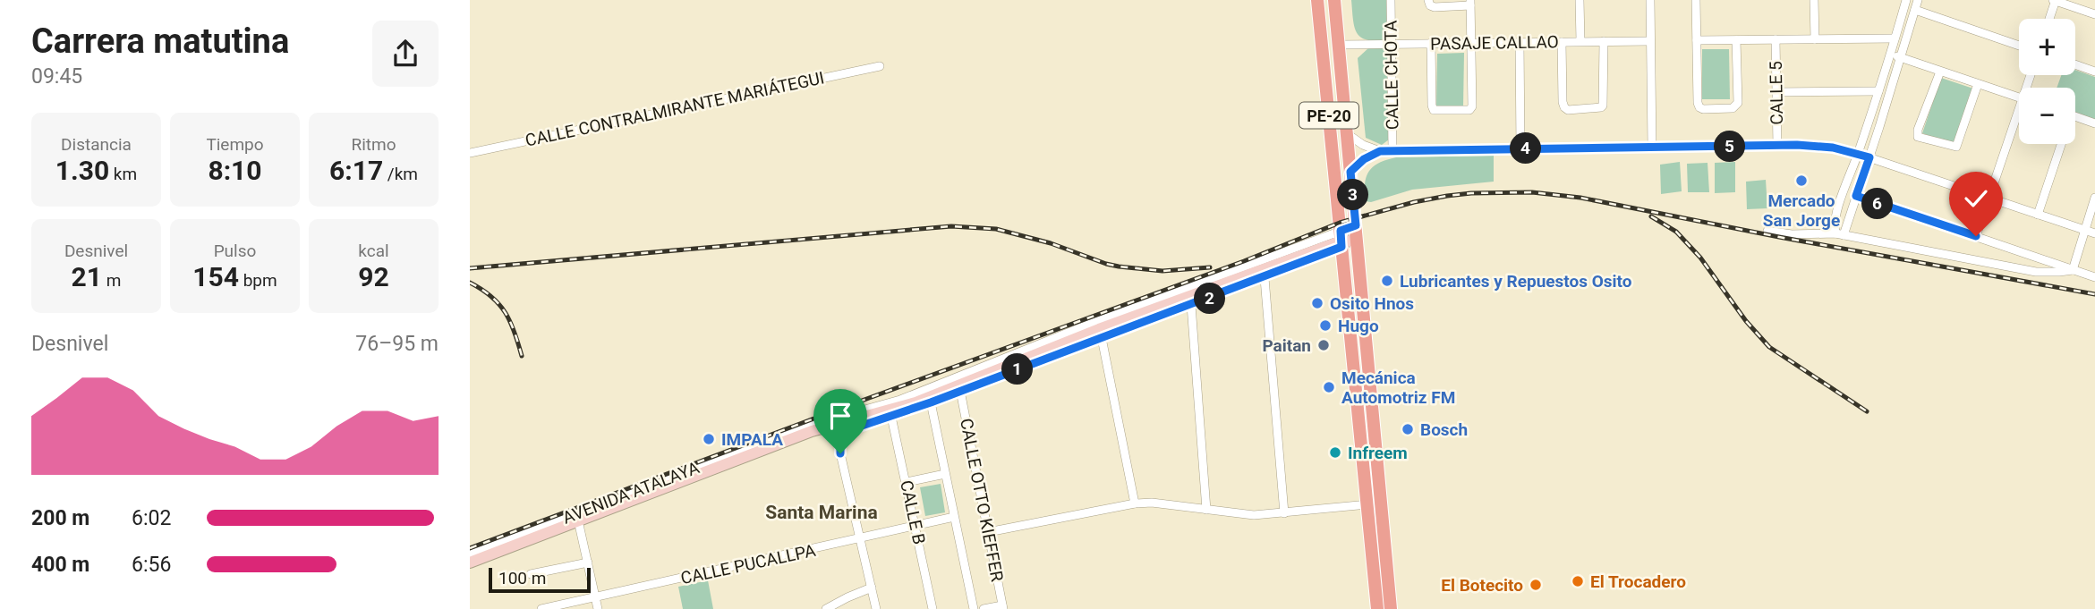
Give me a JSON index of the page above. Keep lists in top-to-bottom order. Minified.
{"streets":{"main road":["PE-20","AVENIDA ATALAYA"],"street":["PASAJE CALLAO","CALLE CHOTA","CALLE 5","CALLE CONTRALMIRANTE MARIÁTEGUI","CALLE OTTO KIEFFER","CALLE B","CALLE PUCALLPA"]},"crossings":[["PASAJE CALLAO","CALLE CHOTA"],["PASAJE CALLAO","PE-20"],["PE-20","AVENIDA ATALAYA"],["AVENIDA ATALAYA","CALLE OTTO KIEFFER"],["AVENIDA ATALAYA","CALLE B"],["AVENIDA ATALAYA","CALLE PUCALLPA"],["CALLE B","CALLE PUCALLPA"]],"districts":["Santa Marina"],"places":["Mercado San Jorge","Lubricantes y Repuestos Osito","Osito Hnos","Hugo","Paitan","Mecánica Automotriz FM","Bosch","IMPALA","Infreem","El Trocadero","El Botecito"],"scale_bar":"100 m","page":{"heading":["Carrera matutina","09:45"],"map_buttons":["+","−"],"stats":[["Distancia","1.30 km"],["Tiempo","8:10"],["Ritmo","6:17 /km"],["Desnivel","21 m"],["Pulso","154 bpm"],["kcal","92"]],"pins":["5","4","3","6","2","1"],"chart":["Desnivel","76–95 m"],"list":[{"name":"200 m","note":"6:02"},{"name":"400 m","note":"6:56"}],"scale":"100 m"}}
